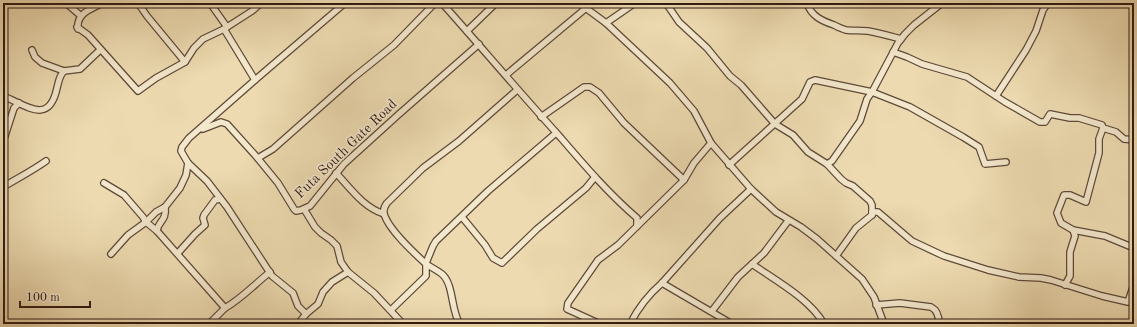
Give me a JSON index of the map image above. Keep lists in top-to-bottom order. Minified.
{"streets":{"street":["Futa South Gate Road"]},"scale_bar":"100 m"}
